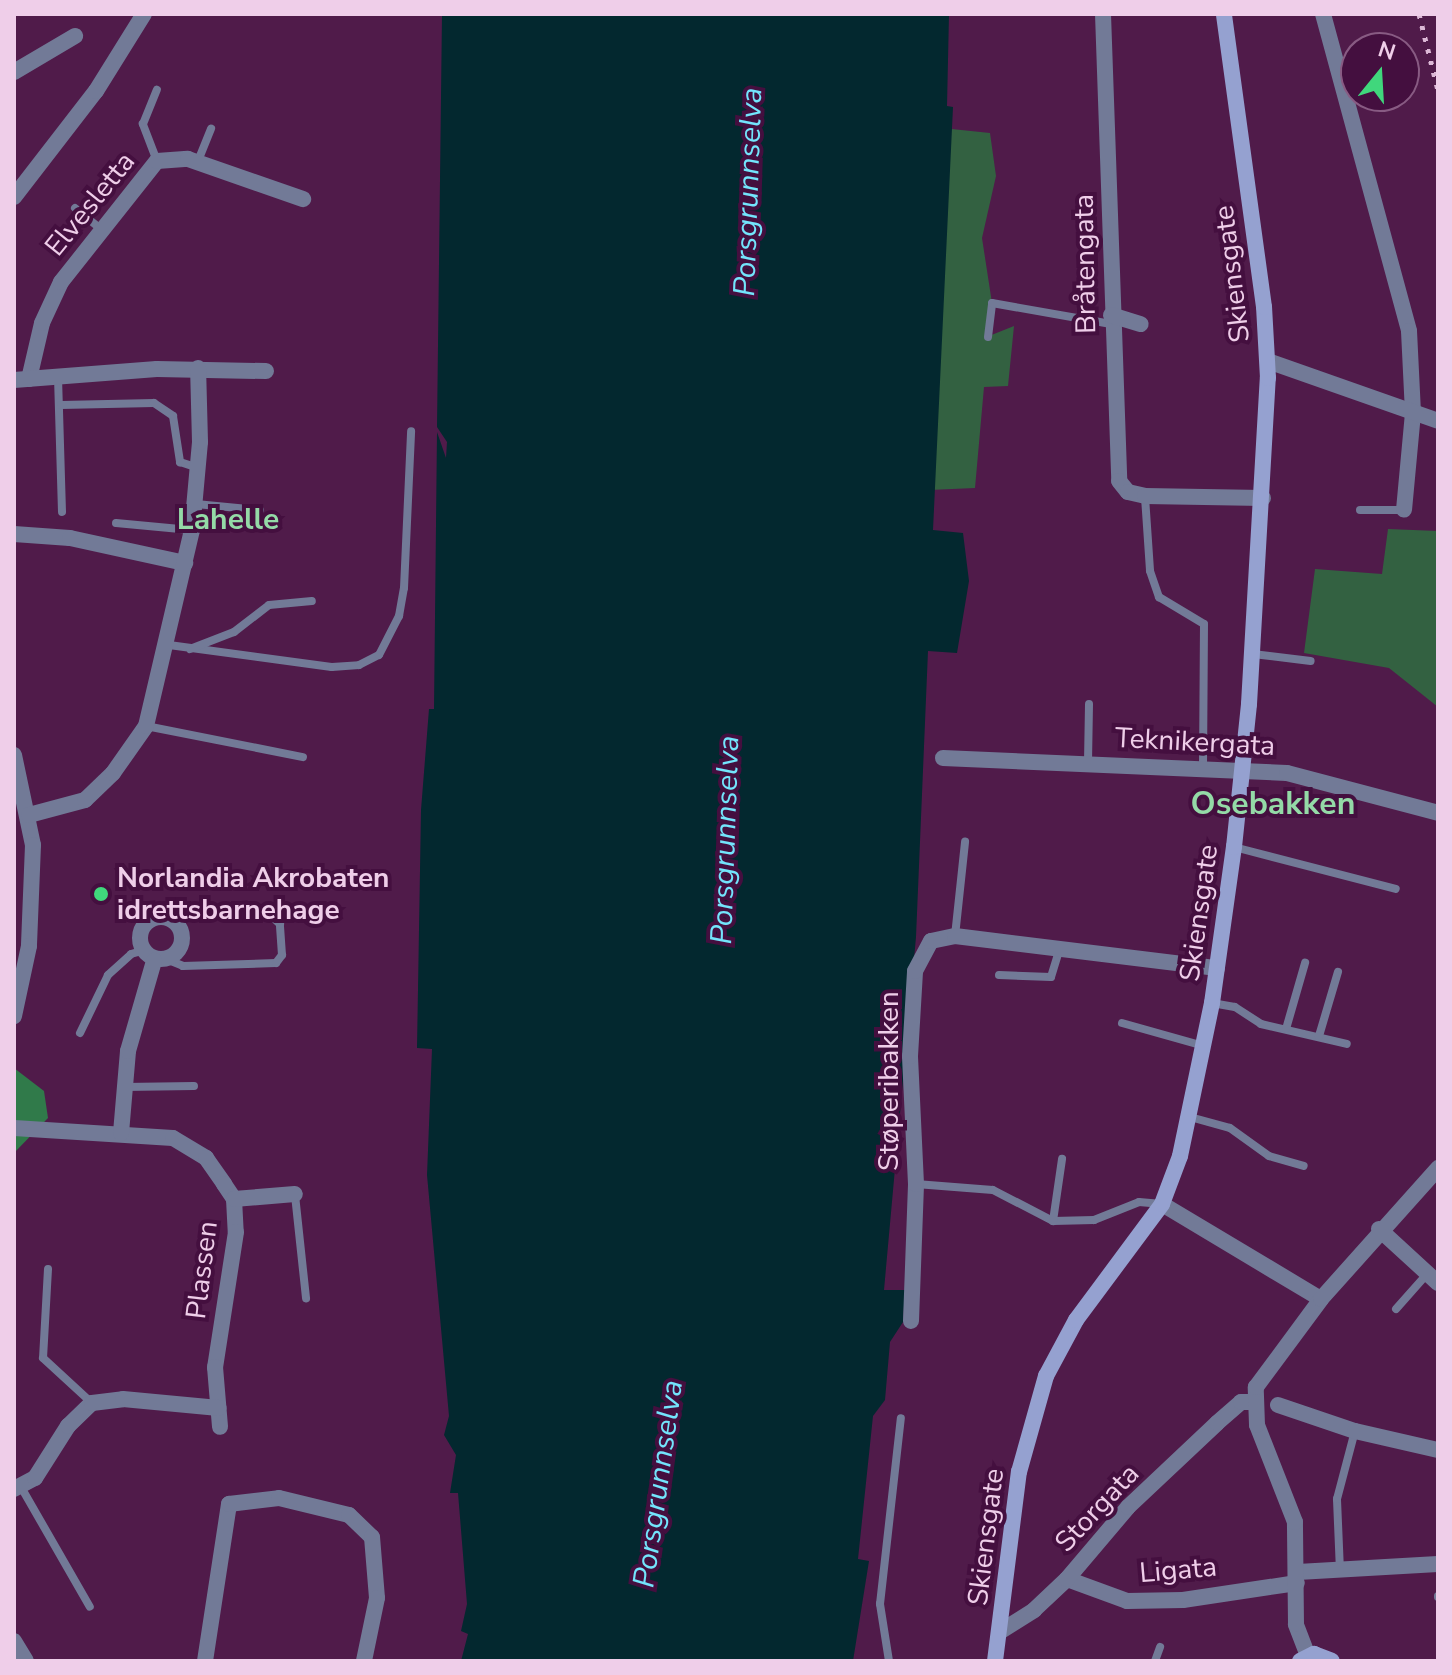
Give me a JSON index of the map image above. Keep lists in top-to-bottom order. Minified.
{"streets":{"street":["Elvesletta","Bråtengata","Skiensgate","Teknikergata","Støperibakken","Plassen","Storgata","Ligata"]},"crossings":[["Skiensgate","Teknikergata"],["Skiensgate","Storgata"],["Storgata","Ligata"]],"districts":["Lahelle","Osebakken"],"water":["Porsgrunnselva"],"places":["Norlandia Akrobaten idrettsbarnehage"],"north":"top"}
